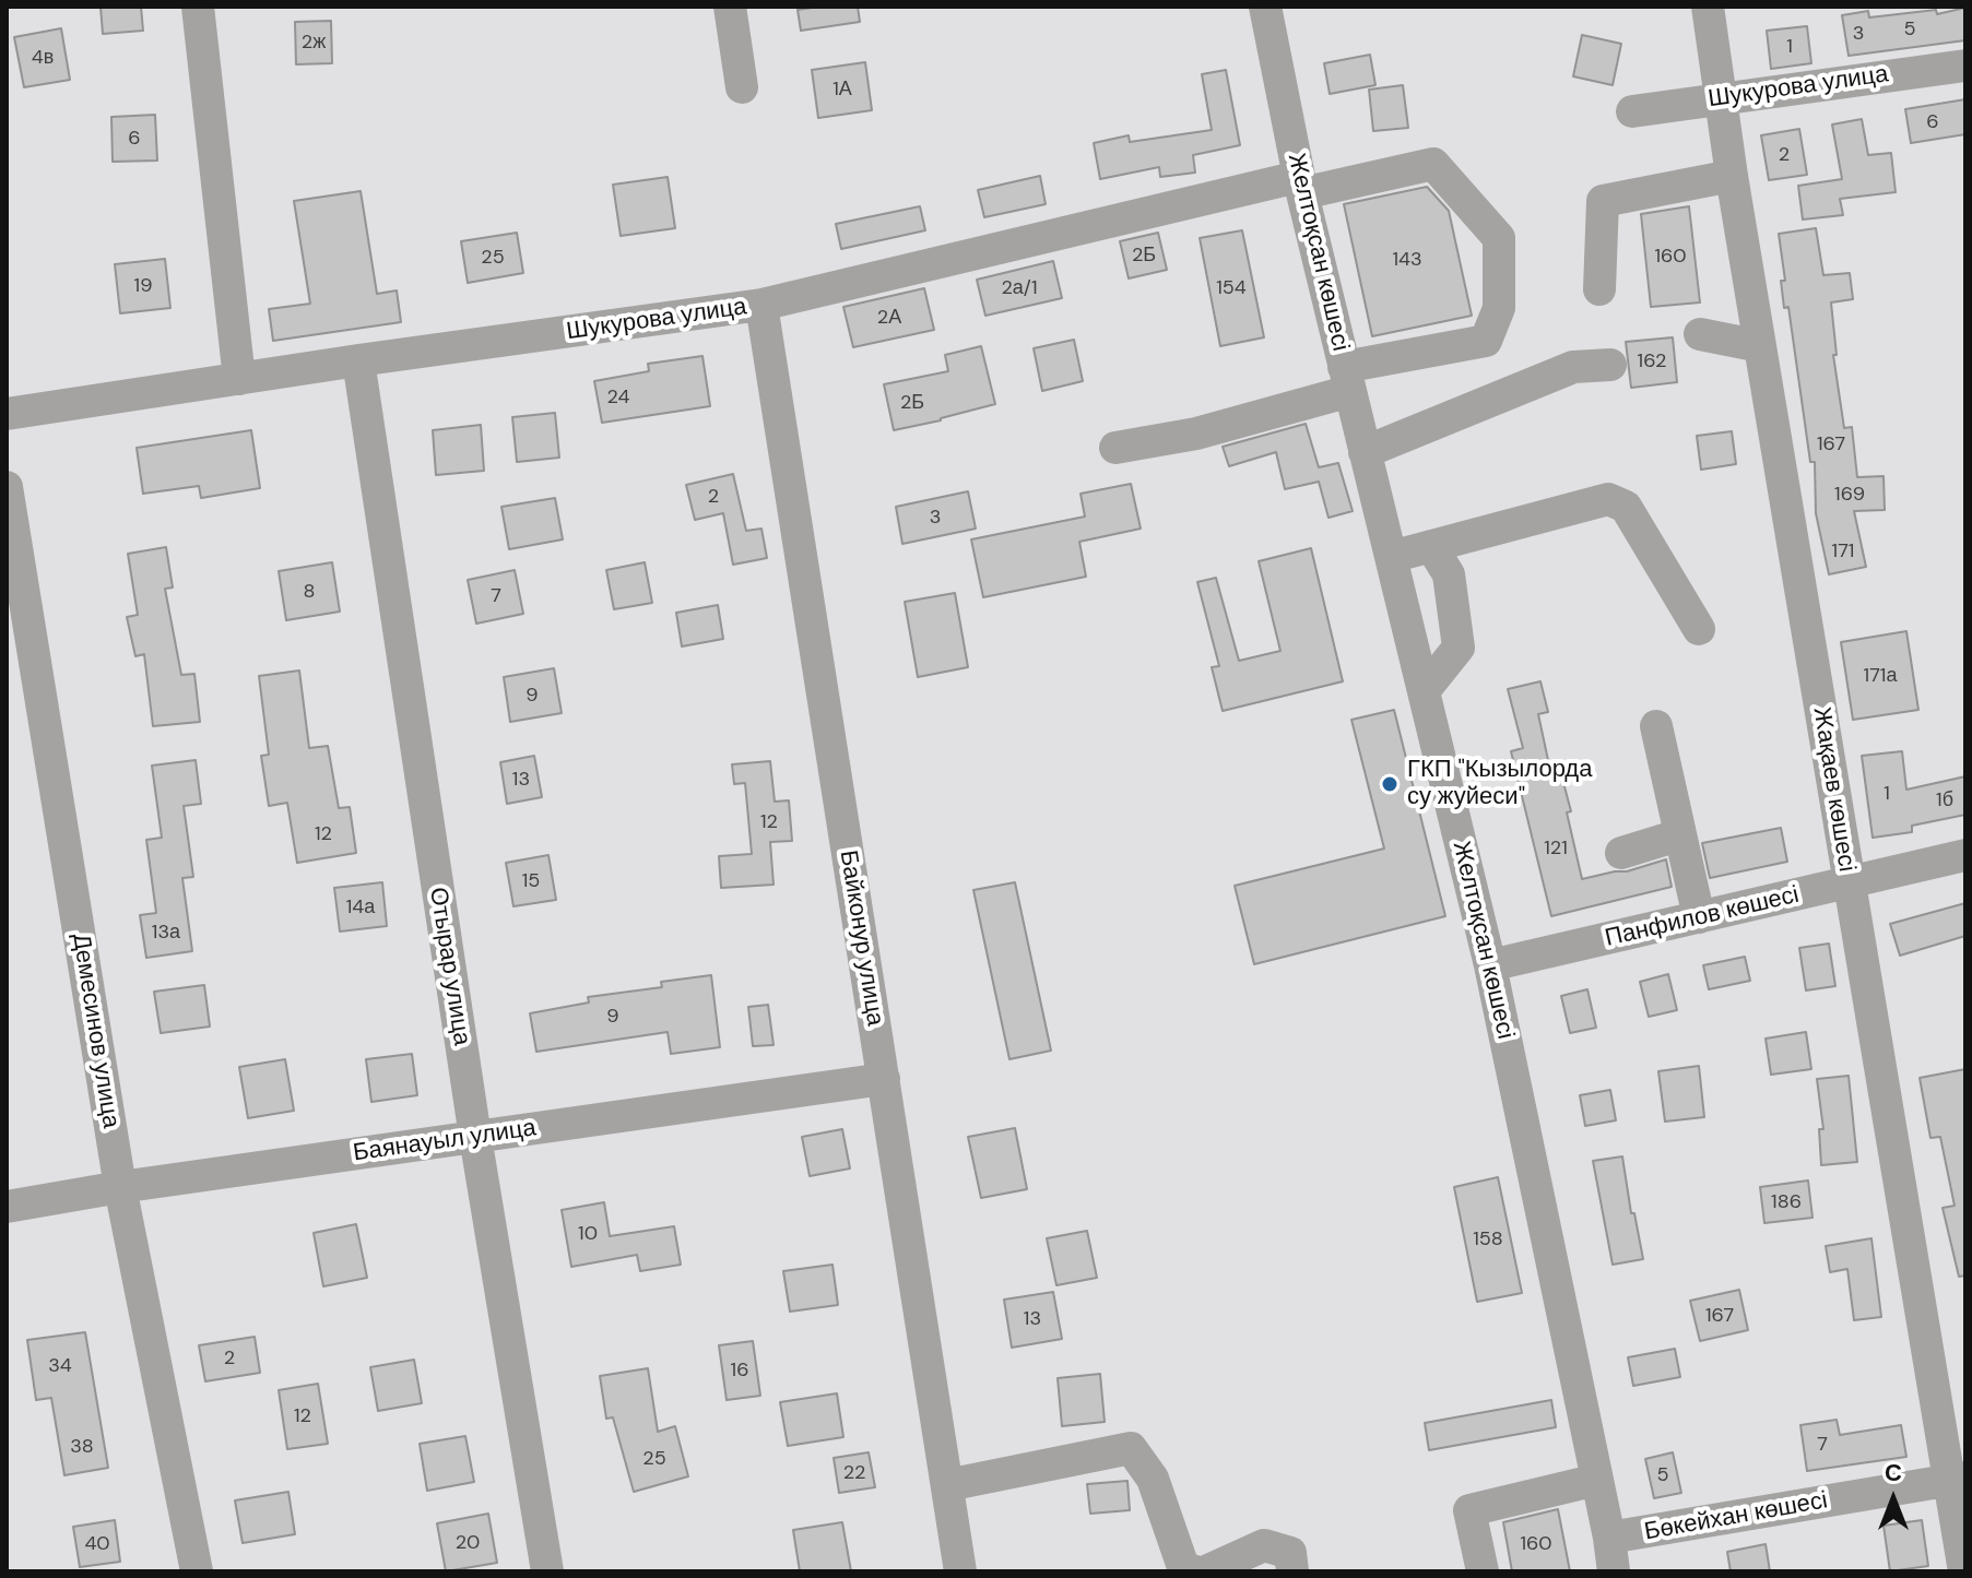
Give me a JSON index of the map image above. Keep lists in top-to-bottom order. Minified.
{"streets":{"street":["Шукурова улица","Желтоқсан көшесі","Жақаев көшесі","Панфилов көшесі","Байконур улица","Отырар улица","Демесинов улица","Баянауыл улица","Бөкейхан көшесі"]},"crossings":[["Шукурова улица","Желтоқсан көшесі"],["Шукурова улица","Жақаев көшесі"],["Шукурова улица","Байконур улица"],["Шукурова улица","Отырар улица"],["Желтоқсан көшесі","Панфилов көшесі"],["Желтоқсан көшесі","Бөкейхан көшесі"],["Жақаев көшесі","Панфилов көшесі"],["Жақаев көшесі","Бөкейхан көшесі"],["Байконур улица","Баянауыл улица"],["Отырар улица","Баянауыл улица"],["Демесинов улица","Баянауыл улица"]],"places":["ГКП \"Кызылорда су жуйеси\""],"house_numbers":["5","3","2ж","1","4в","1А","6","6","2","2Б","160","25","143","19","2а/1","154","2А","162","24","2Б","167","169","2","3","171","8","7","171а","9","13","1","1б","12","12","121","15","14а","13а","9","186","10","158","167","13","2","34","16","12","7","38","25","22","5","20","40","160"],"north":"top"}
